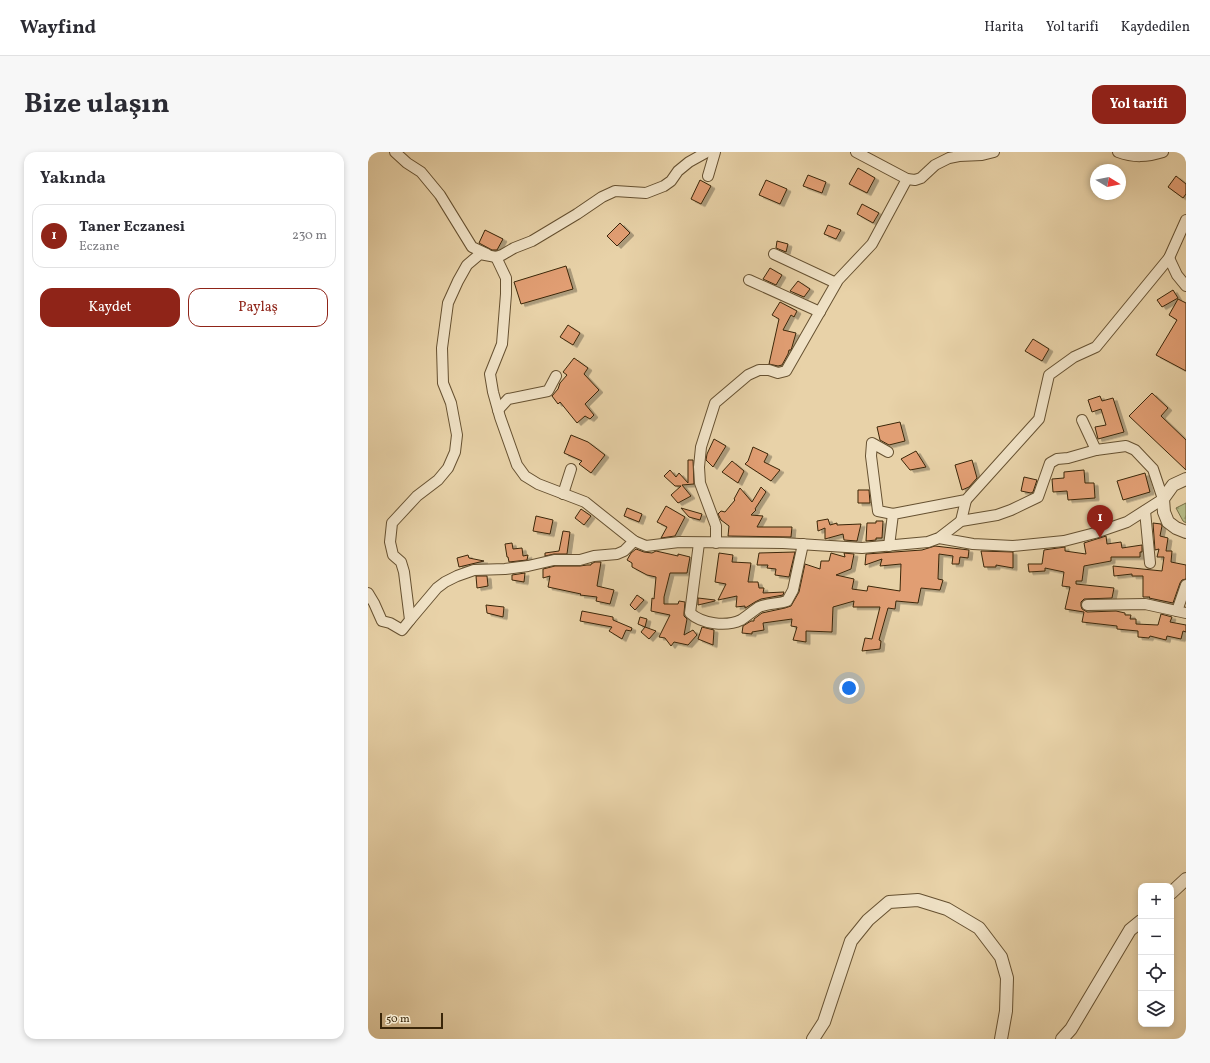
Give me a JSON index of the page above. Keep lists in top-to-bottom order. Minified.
{"scale_bar":"50 m","north":"right","page":{"header":"Wayfind","nav":["Harita","Yol tarifi","Kaydedilen"],"title":"Bize ulaşın","buttons":["Yol tarifi",["Kaydet","Paylaş"]],"heading":"Yakında","list":[{"mark":"1","name":"Taner Eczanesi","note":"Eczane","value":"230 m"}],"pins":"1","map_buttons":["+","−"],"scale":"50 m"}}
